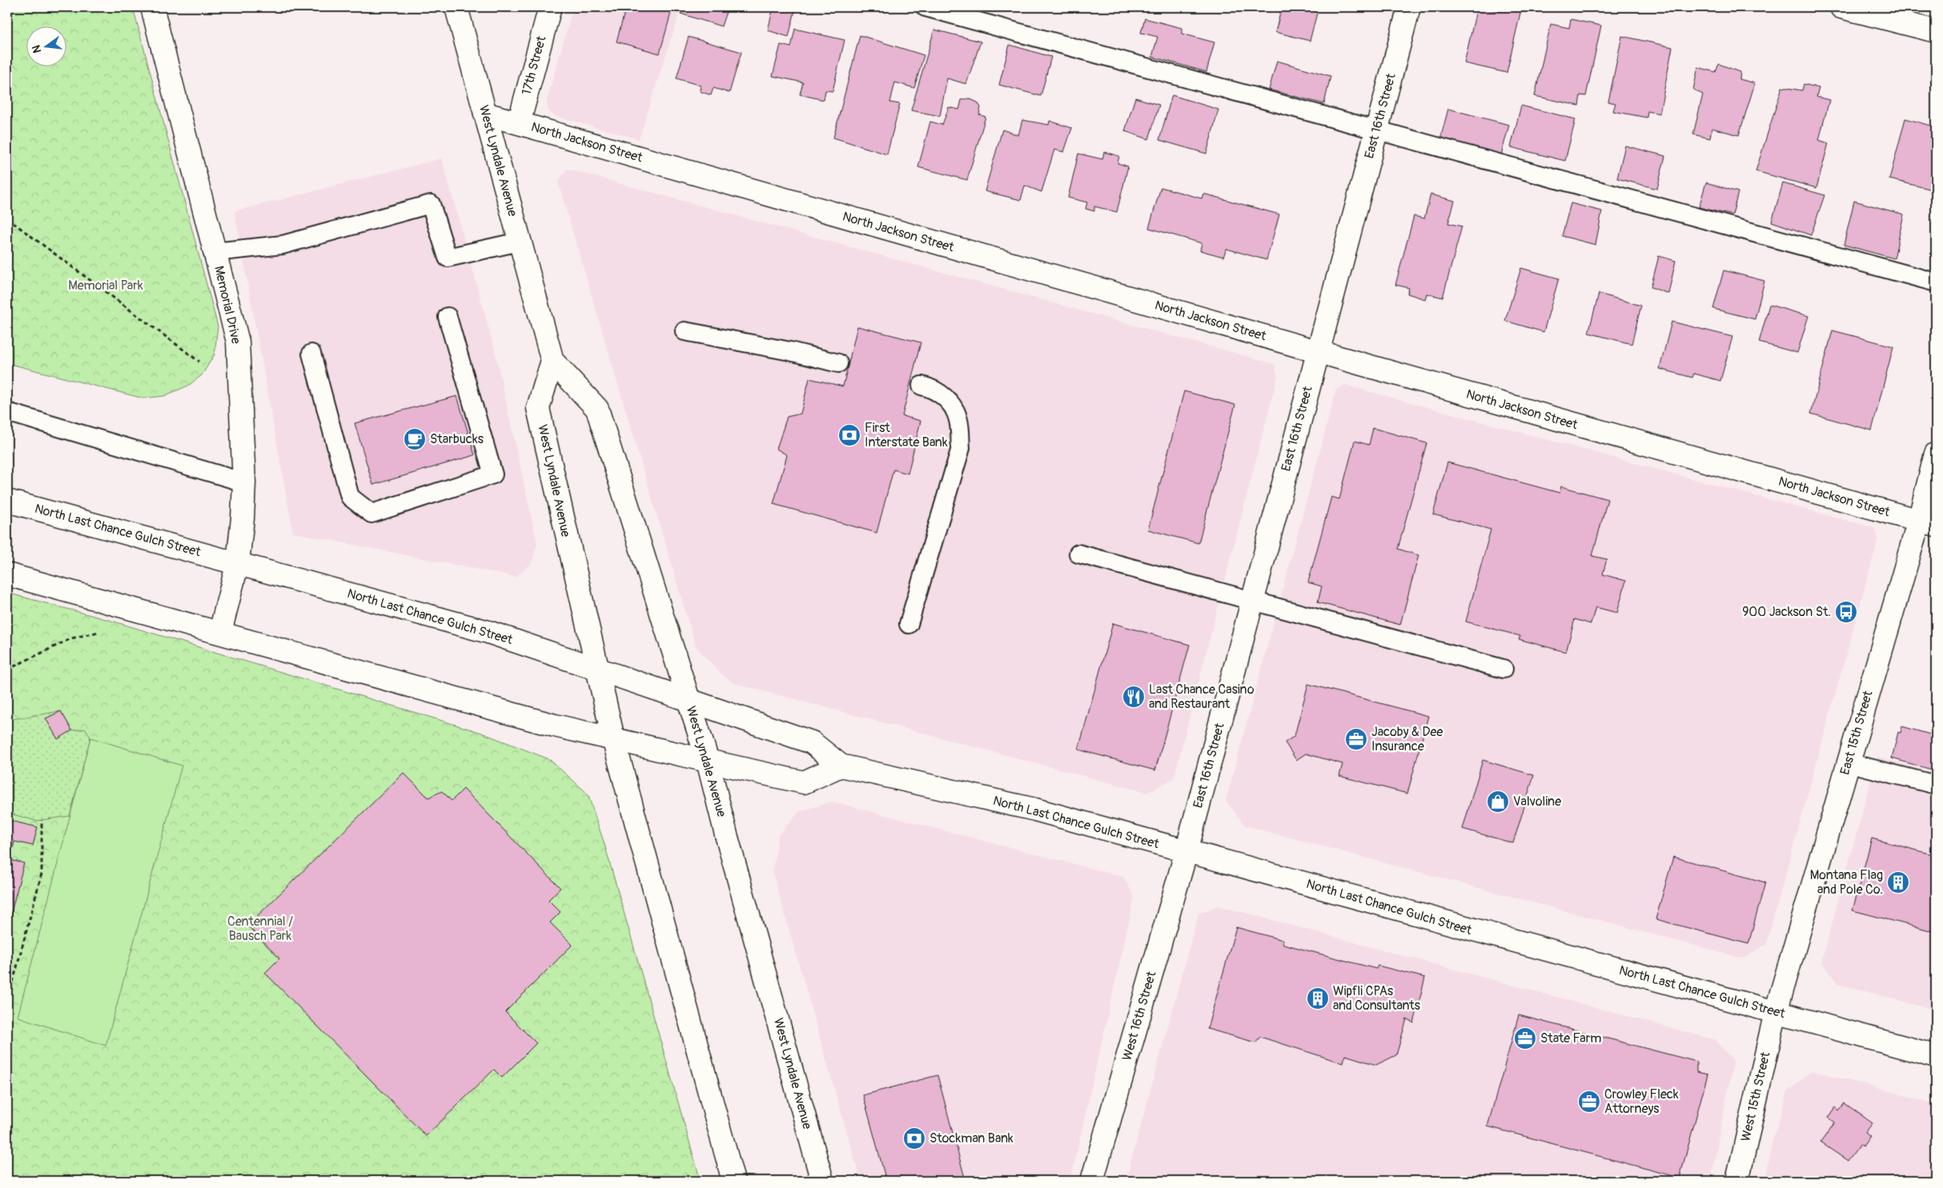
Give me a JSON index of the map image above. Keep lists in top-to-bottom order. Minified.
{"streets":{"main road":["17th Street","East 16th Street","North Jackson Street","West Lyndale Avenue","Memorial Drive","North Last Chance Gulch Street","East 15th Street","West 16th Street","West 15th Street"]},"crossings":[["17th Street","North Jackson Street"],["East 16th Street","North Jackson Street"],["East 16th Street","North Last Chance Gulch Street"],["East 16th Street","West 16th Street"],["North Jackson Street","West Lyndale Avenue"],["North Jackson Street","East 15th Street"],["West Lyndale Avenue","North Last Chance Gulch Street"],["Memorial Drive","North Last Chance Gulch Street"],["North Last Chance Gulch Street","East 15th Street"],["North Last Chance Gulch Street","West 16th Street"],["North Last Chance Gulch Street","West 15th Street"],["East 15th Street","West 15th Street"]],"parks":["Memorial Park","Centennial / Bausch Park"],"places":{"bank":["First Interstate Bank","Stockman Bank"],"cafe":["Starbucks"],"bus stop":["900 Jackson St."],"restaurant":["Last Chance Casino and Restaurant"],"office":["Jacoby & Dee Insurance","State Farm","Crowley Fleck Attorneys"],"shop":["Valvoline"],"building":["Montana Flag and Pole Co.","Wipfli CPAs and Consultants"]},"north":"left"}
